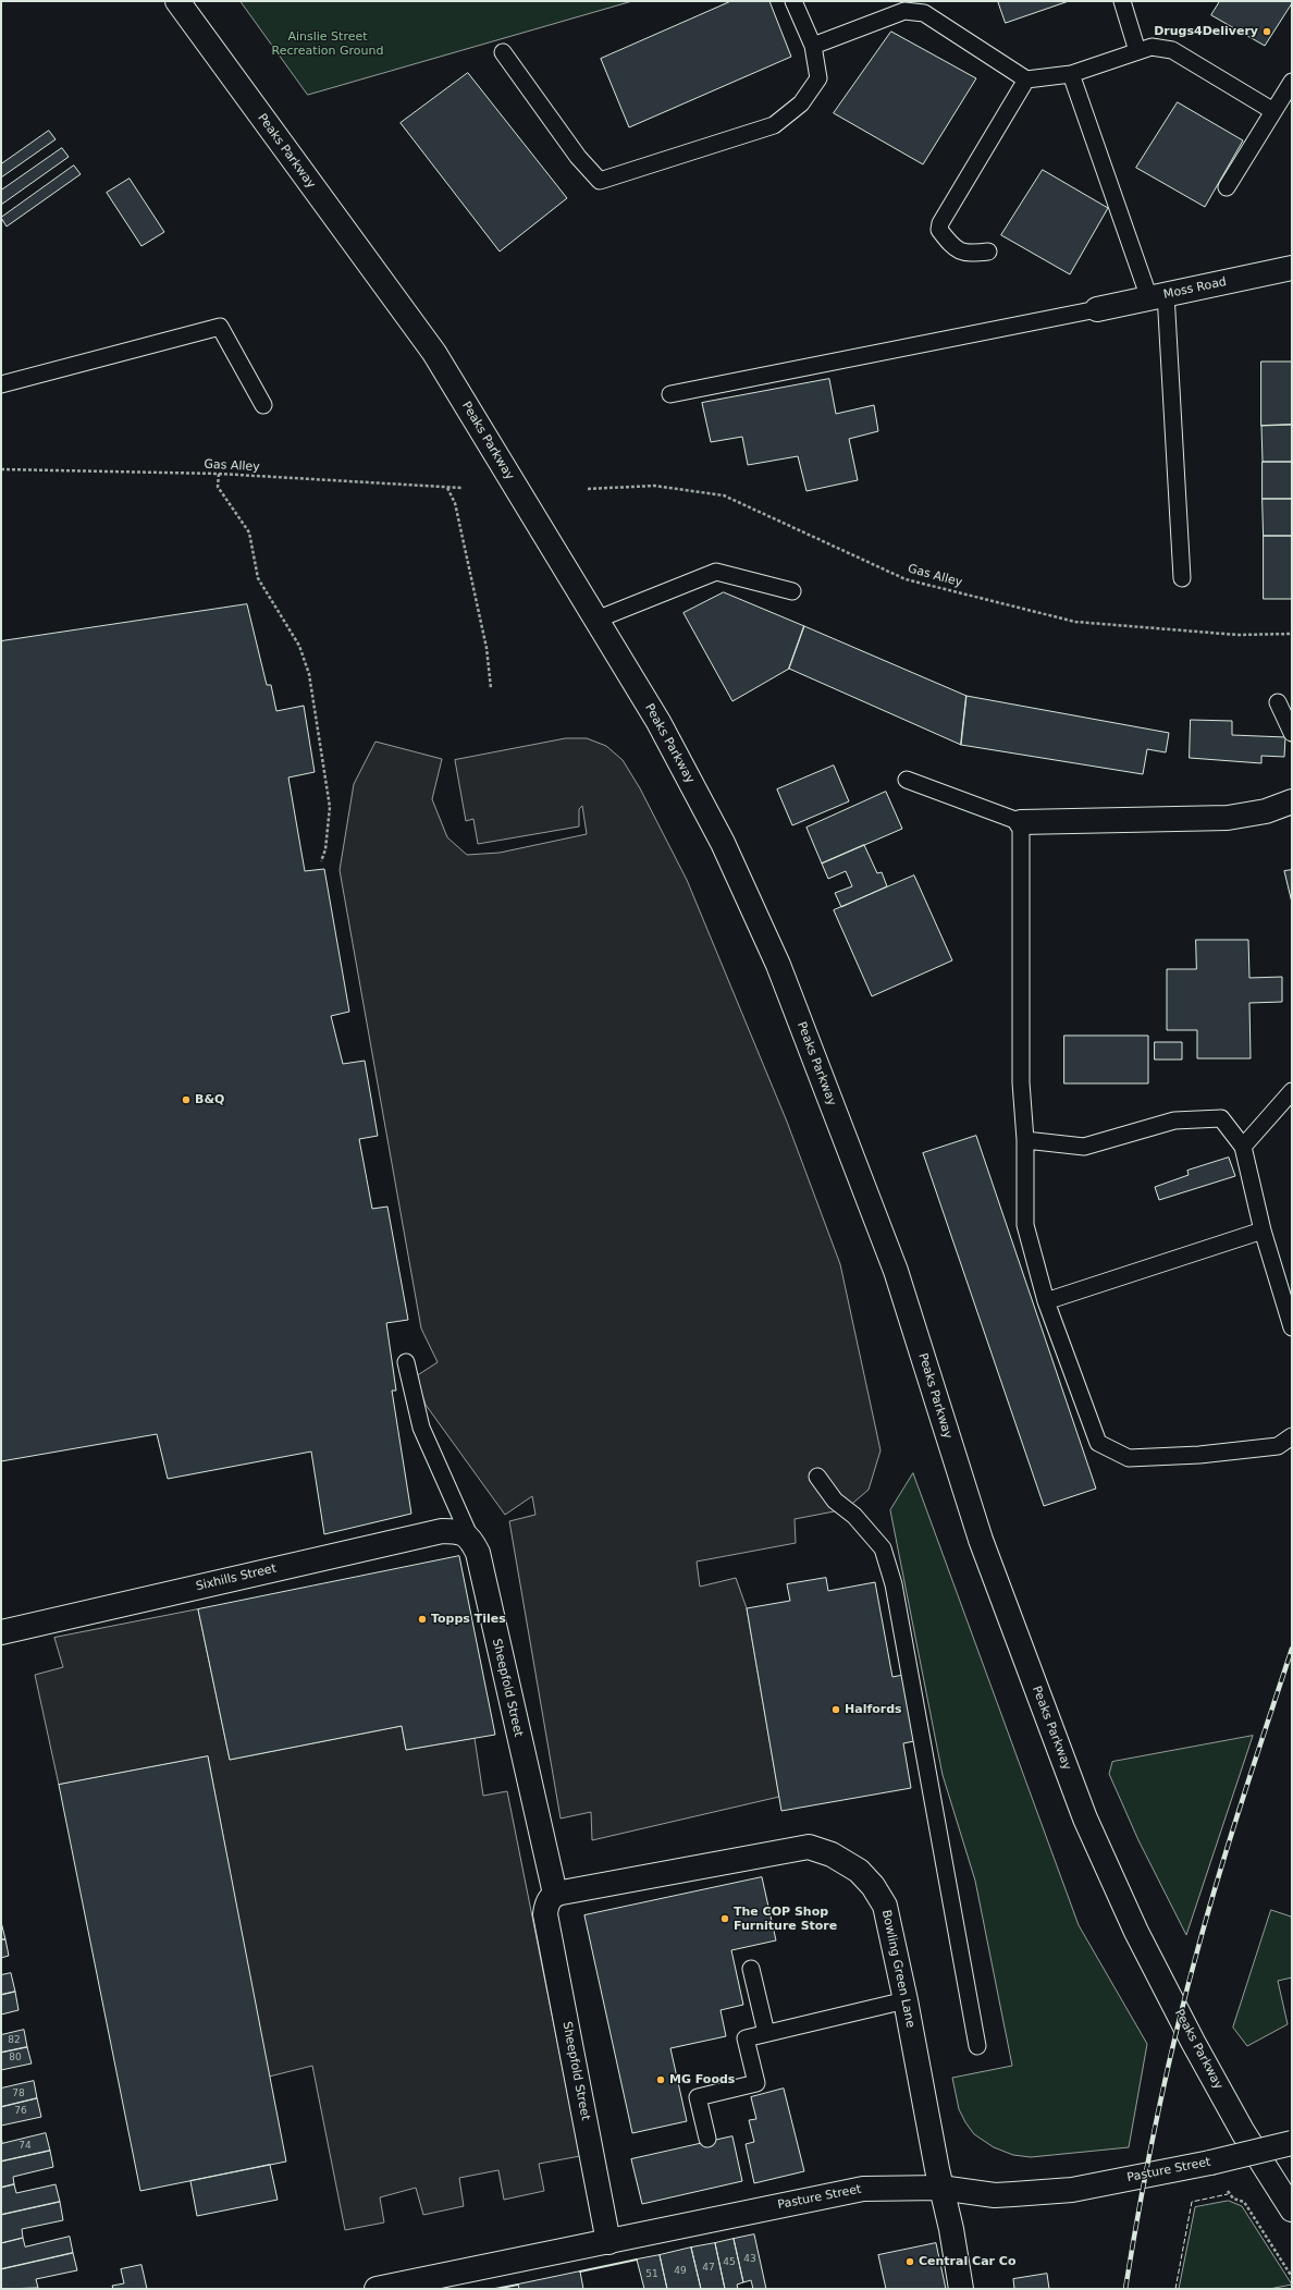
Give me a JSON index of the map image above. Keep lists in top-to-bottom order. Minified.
{"streets":{"main road":["Peaks Parkway","Moss Road","Sixhills Street","Sheepfold Street","Bowling Green Lane","Pasture Street"],"path":["Gas Alley"]},"crossings":[["Sixhills Street","Sheepfold Street"],["Sheepfold Street","Bowling Green Lane"],["Sheepfold Street","Pasture Street"],["Bowling Green Lane","Pasture Street"]],"parks":["Ainslie Street Recreation Ground"],"places":["Drugs4Delivery","B&Q","Topps Tiles","Halfords","The COP Shop Furniture Store","MG Foods","Central Car Co"],"house_numbers":["82","80","78","76","74","43","45","47","49","51"]}
